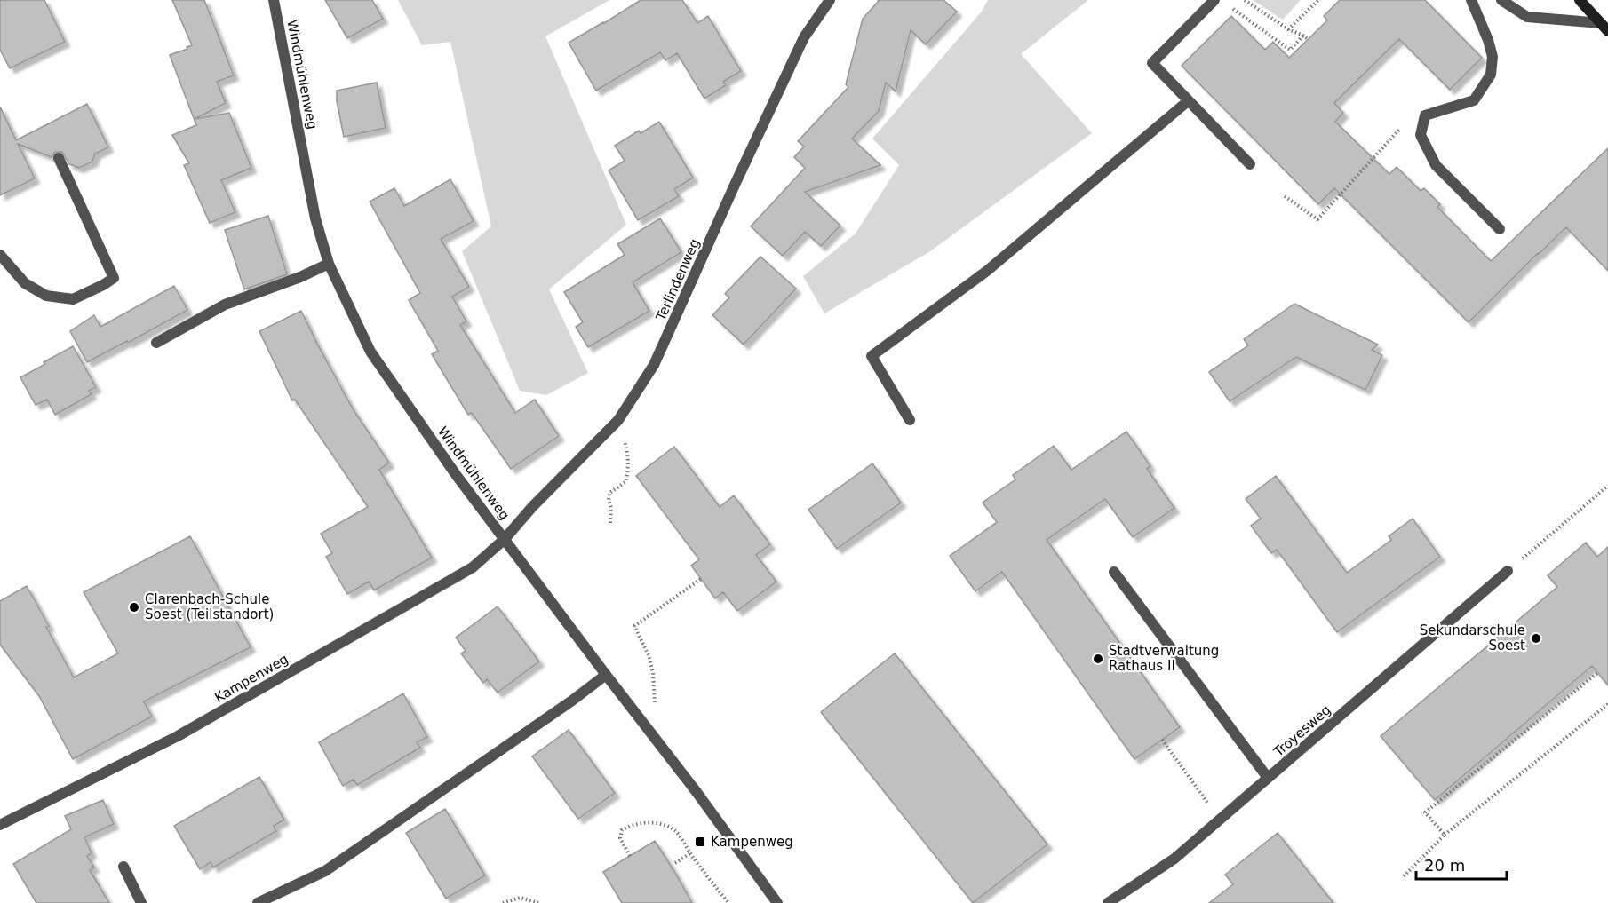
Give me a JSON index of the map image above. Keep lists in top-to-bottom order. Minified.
{"streets":{"street":["Windmühlenweg","Terlindenweg","Kampenweg","Troyesweg"]},"crossings":[["Windmühlenweg","Terlindenweg"],["Windmühlenweg","Kampenweg"],["Terlindenweg","Kampenweg"]],"places":{"other":["Clarenbach-Schule Soest (Teilstandort)","Sekundarschule Soest","Stadtverwaltung Rathaus II"],"transit":["Kampenweg"]},"scale_bar":"20 m"}
